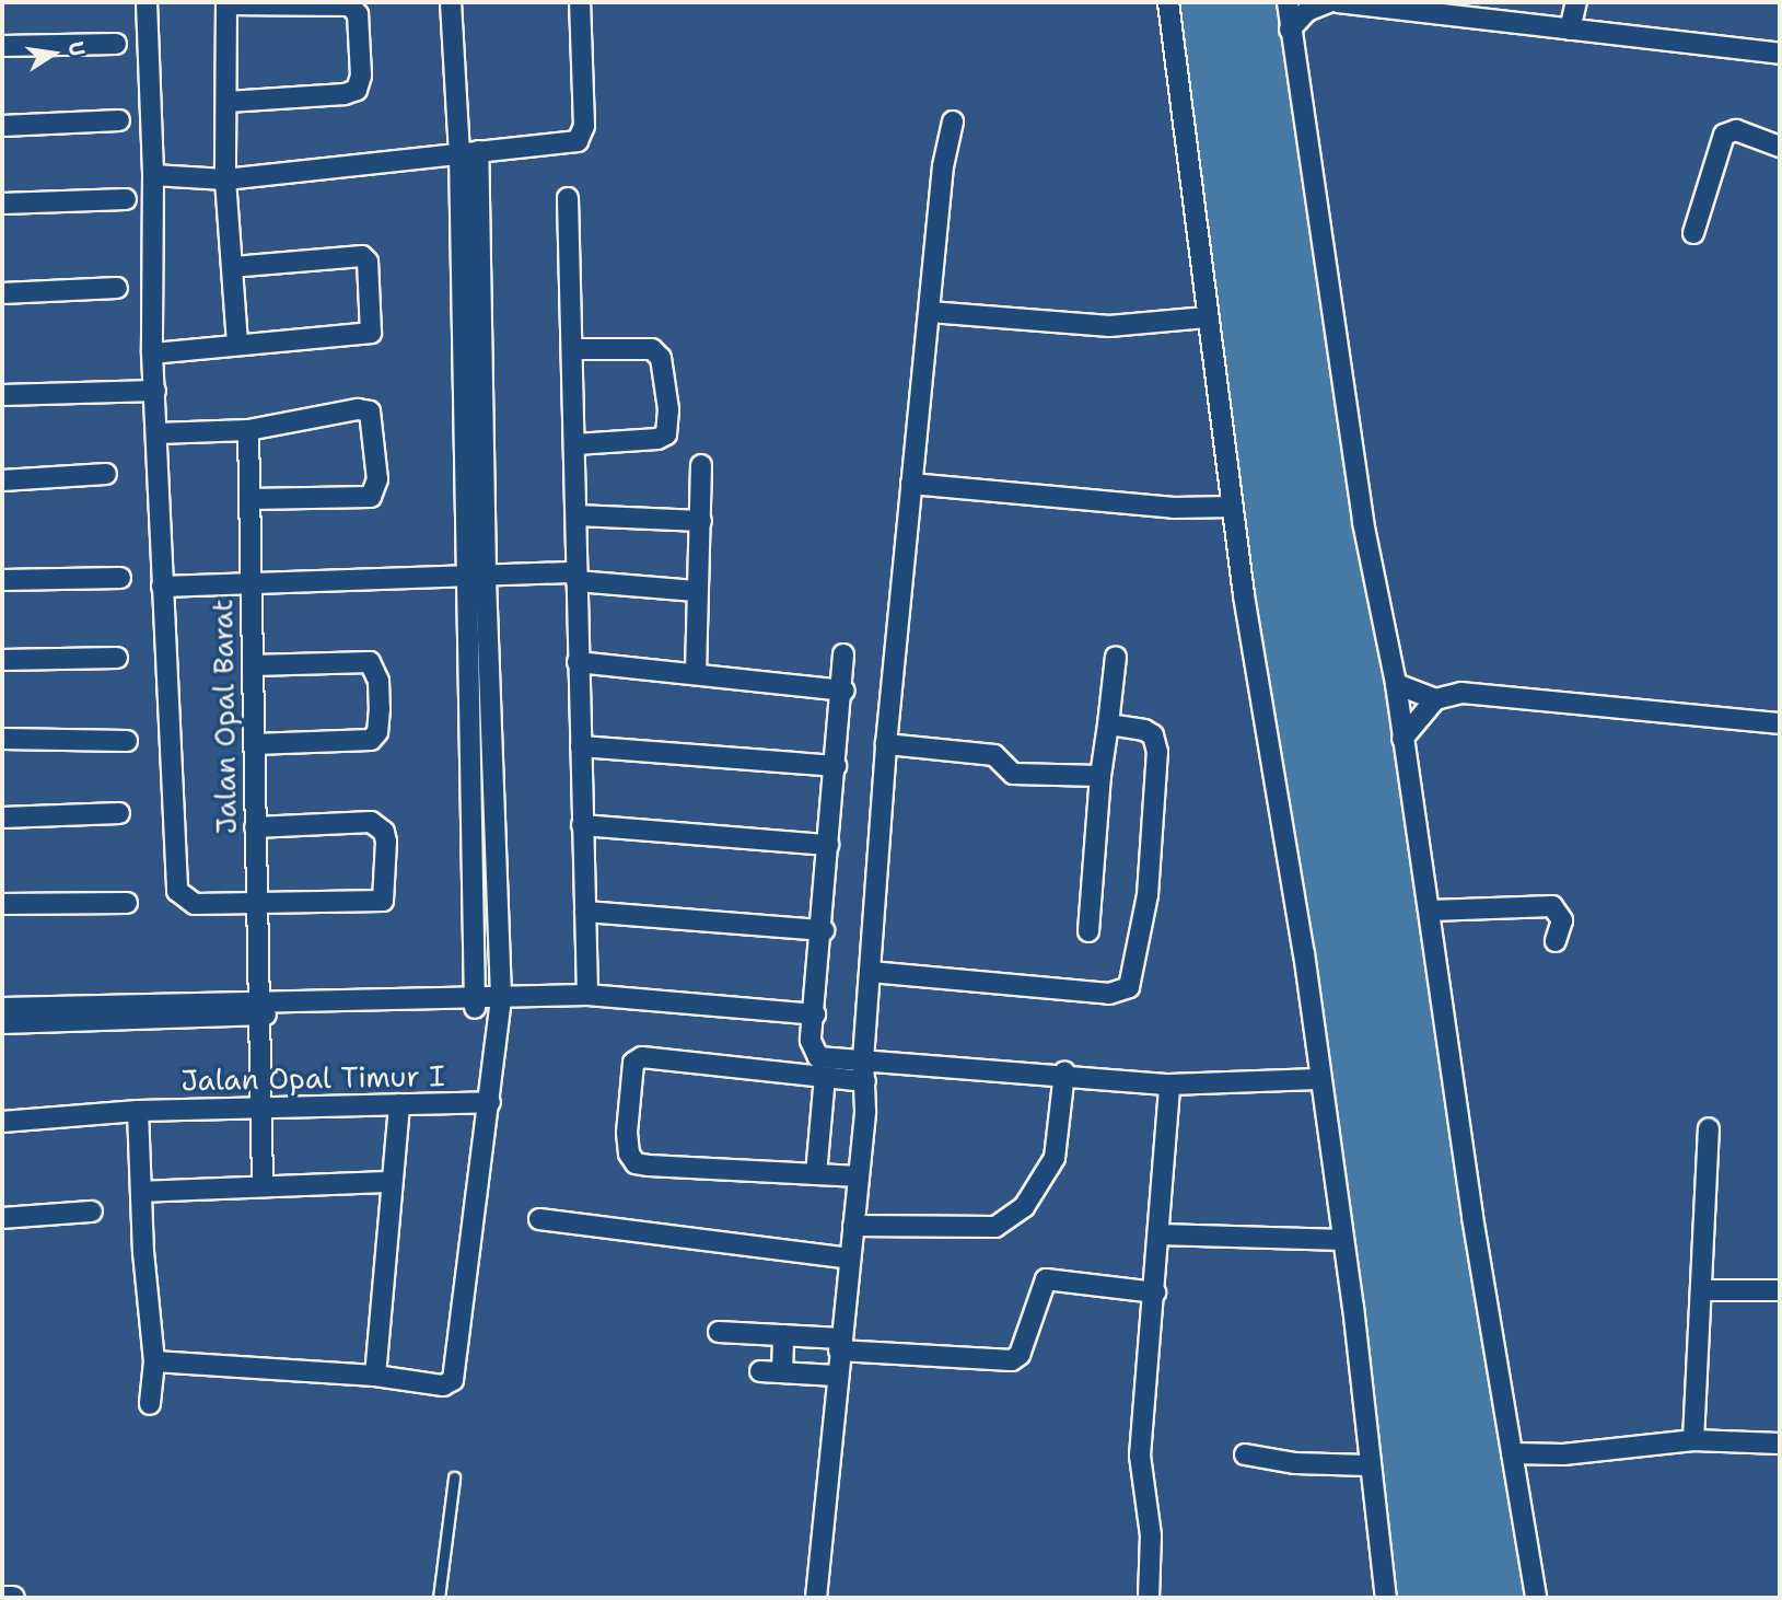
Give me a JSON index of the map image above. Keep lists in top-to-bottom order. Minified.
{"streets":{"street":["Jalan Opal Barat","Jalan Opal Timur I"]},"crossings":[["Jalan Opal Barat","Jalan Opal Timur I"]],"north":"right"}
